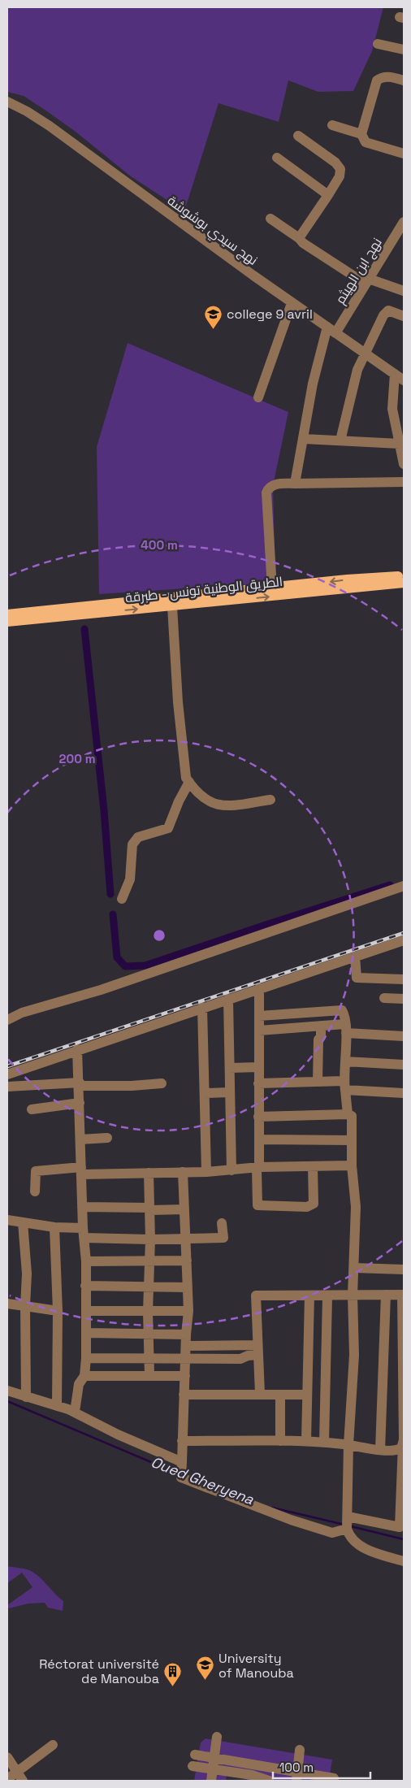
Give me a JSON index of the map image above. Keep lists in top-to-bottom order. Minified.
{"streets":{"main road":["الطريق الوطنية تونس - طبرقة"],"street":["نهج سيدي بوشوشة","نهج ابن الهيثم"]},"crossings":[["نهج سيدي بوشوشة","نهج ابن الهيثم"]],"water":["Oued Gheryena"],"places":{"school or university":["college 9 avril","University of Manouba"],"building":["Réctorat université de Manouba"]},"scale_bar":"100 m","rings":["400 m","200 m"]}
